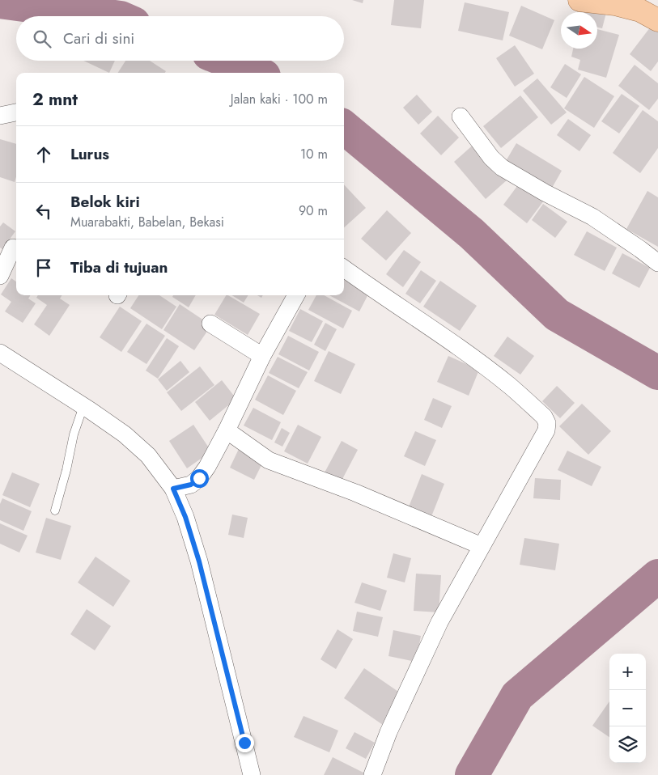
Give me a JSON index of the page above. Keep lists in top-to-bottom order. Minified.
{"north":"right","page":{"search":"Cari di sini","heading":["2 mnt","Jalan kaki · 100 m"],"list":[["Lurus","10 m"],["Belok kiri","Muarabakti, Babelan, Bekasi","90 m"],"Tiba di tujuan"],"map_buttons":["+","−"]}}
